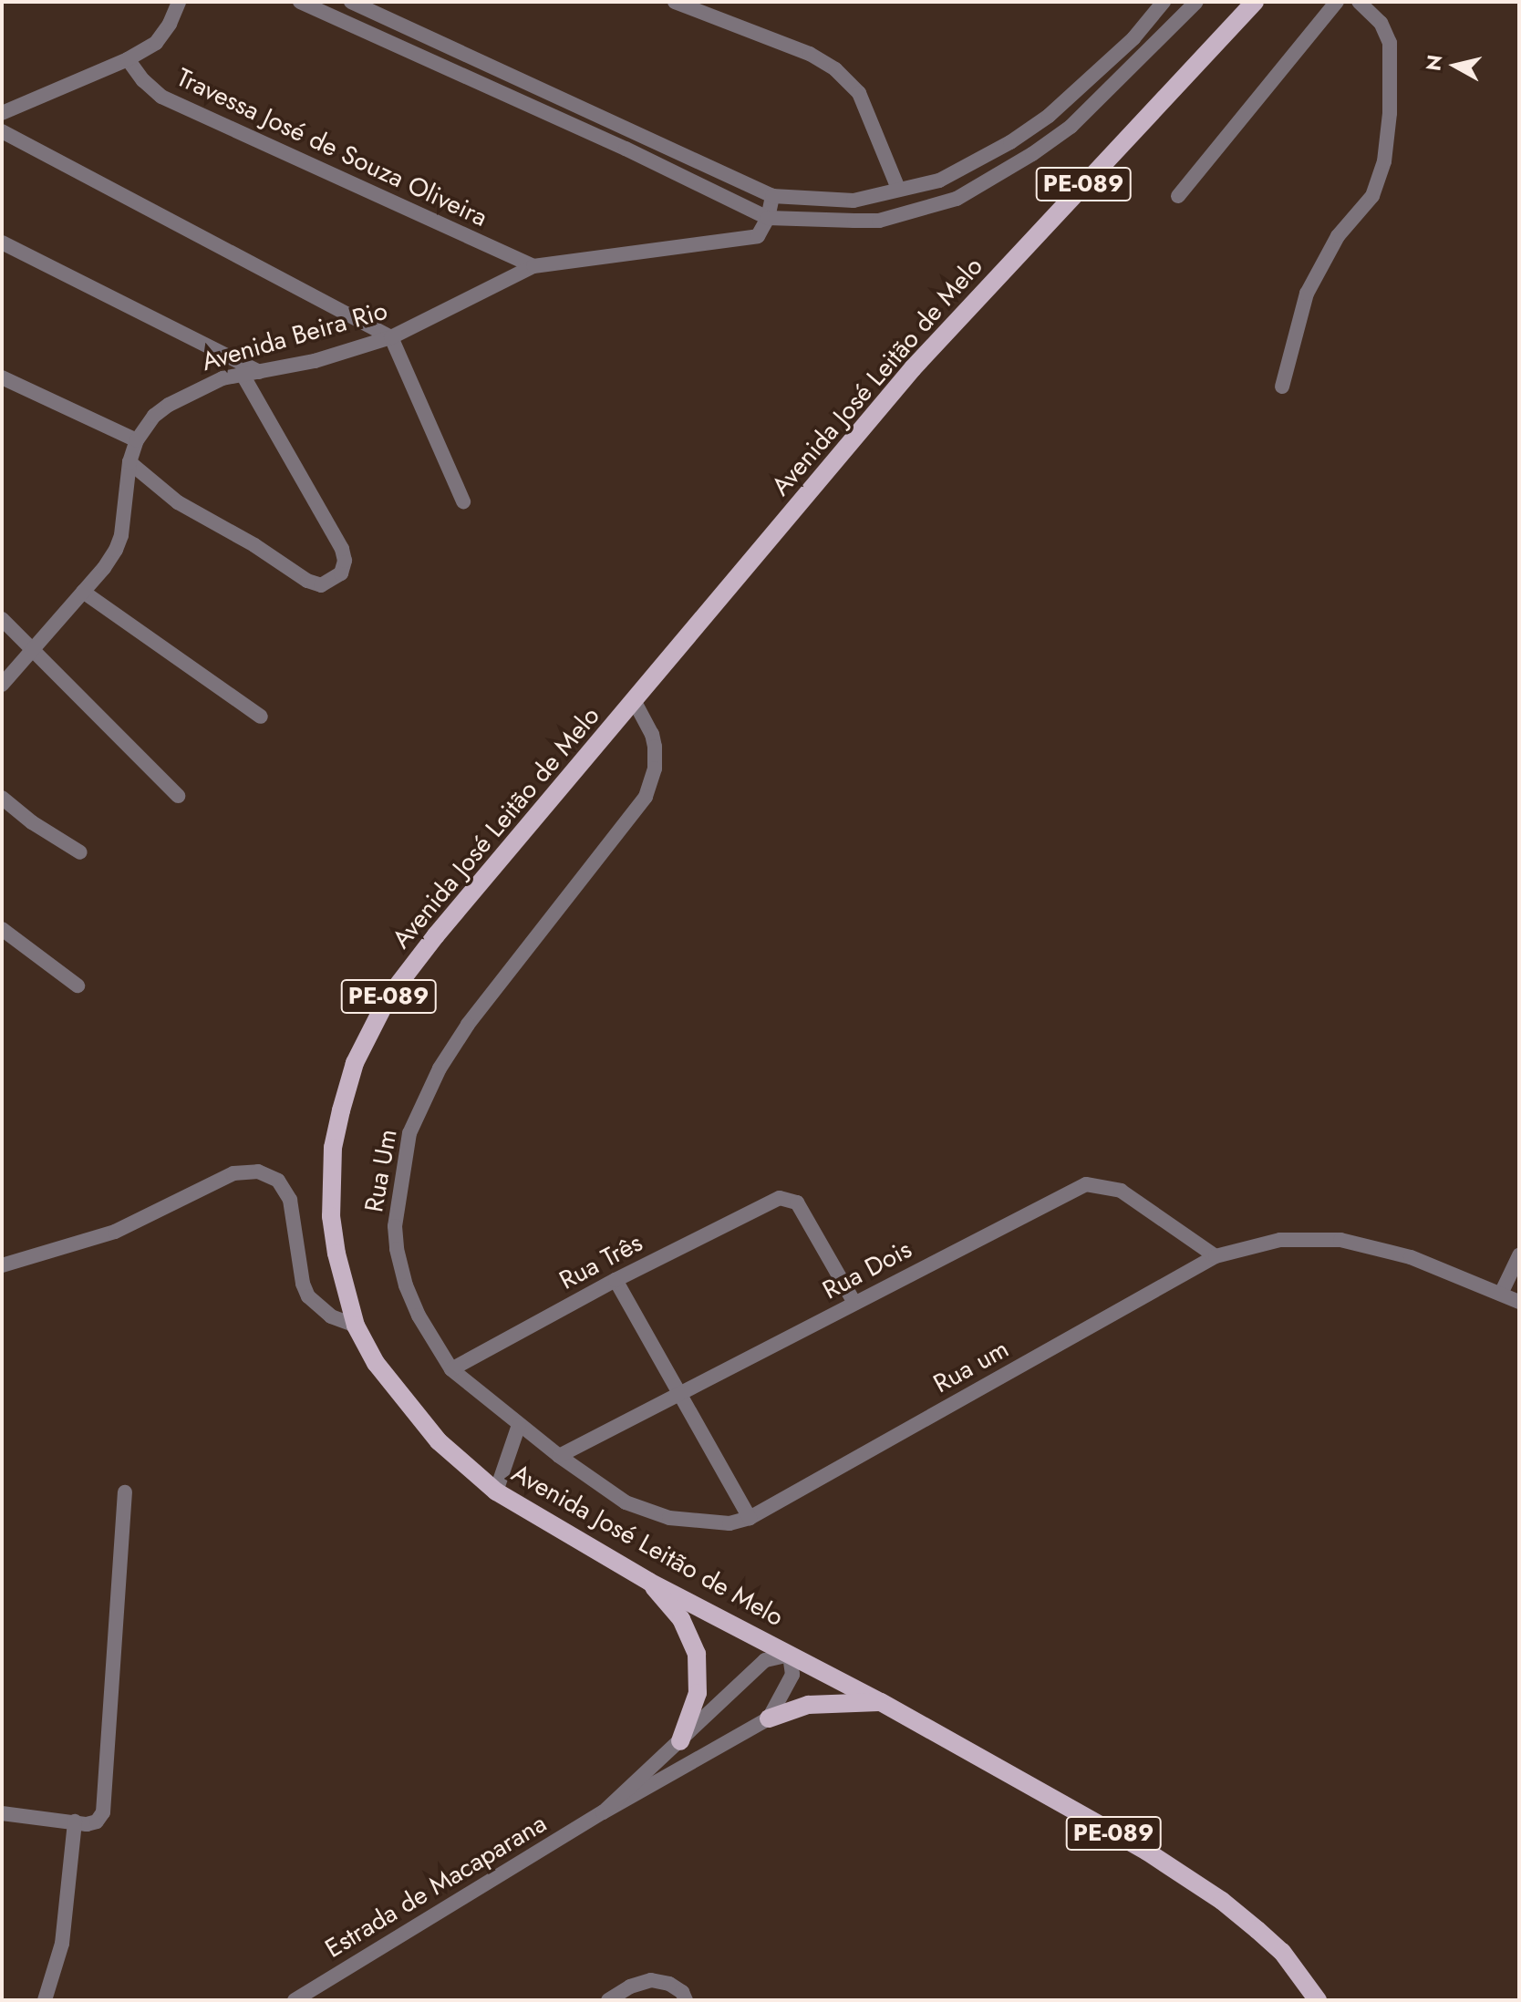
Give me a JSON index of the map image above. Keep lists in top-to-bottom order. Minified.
{"streets":{"main road":["PE-089","Avenida José Leitão de Melo"],"street":["Travessa José de Souza Oliveira","Avenida Beira Rio","Rua Um","Rua Três","Rua Dois","Rua um","Estrada de Macaparana"]},"crossings":[["Travessa José de Souza Oliveira","Avenida Beira Rio"],["Avenida José Leitão de Melo","Rua Um"],["Avenida José Leitão de Melo","Estrada de Macaparana"],["Rua Um","Rua Três"],["Rua Um","Rua Dois"],["Rua Um","Rua um"],["Rua Três","Rua Dois"],["Rua Dois","Rua um"]],"north":"left"}
